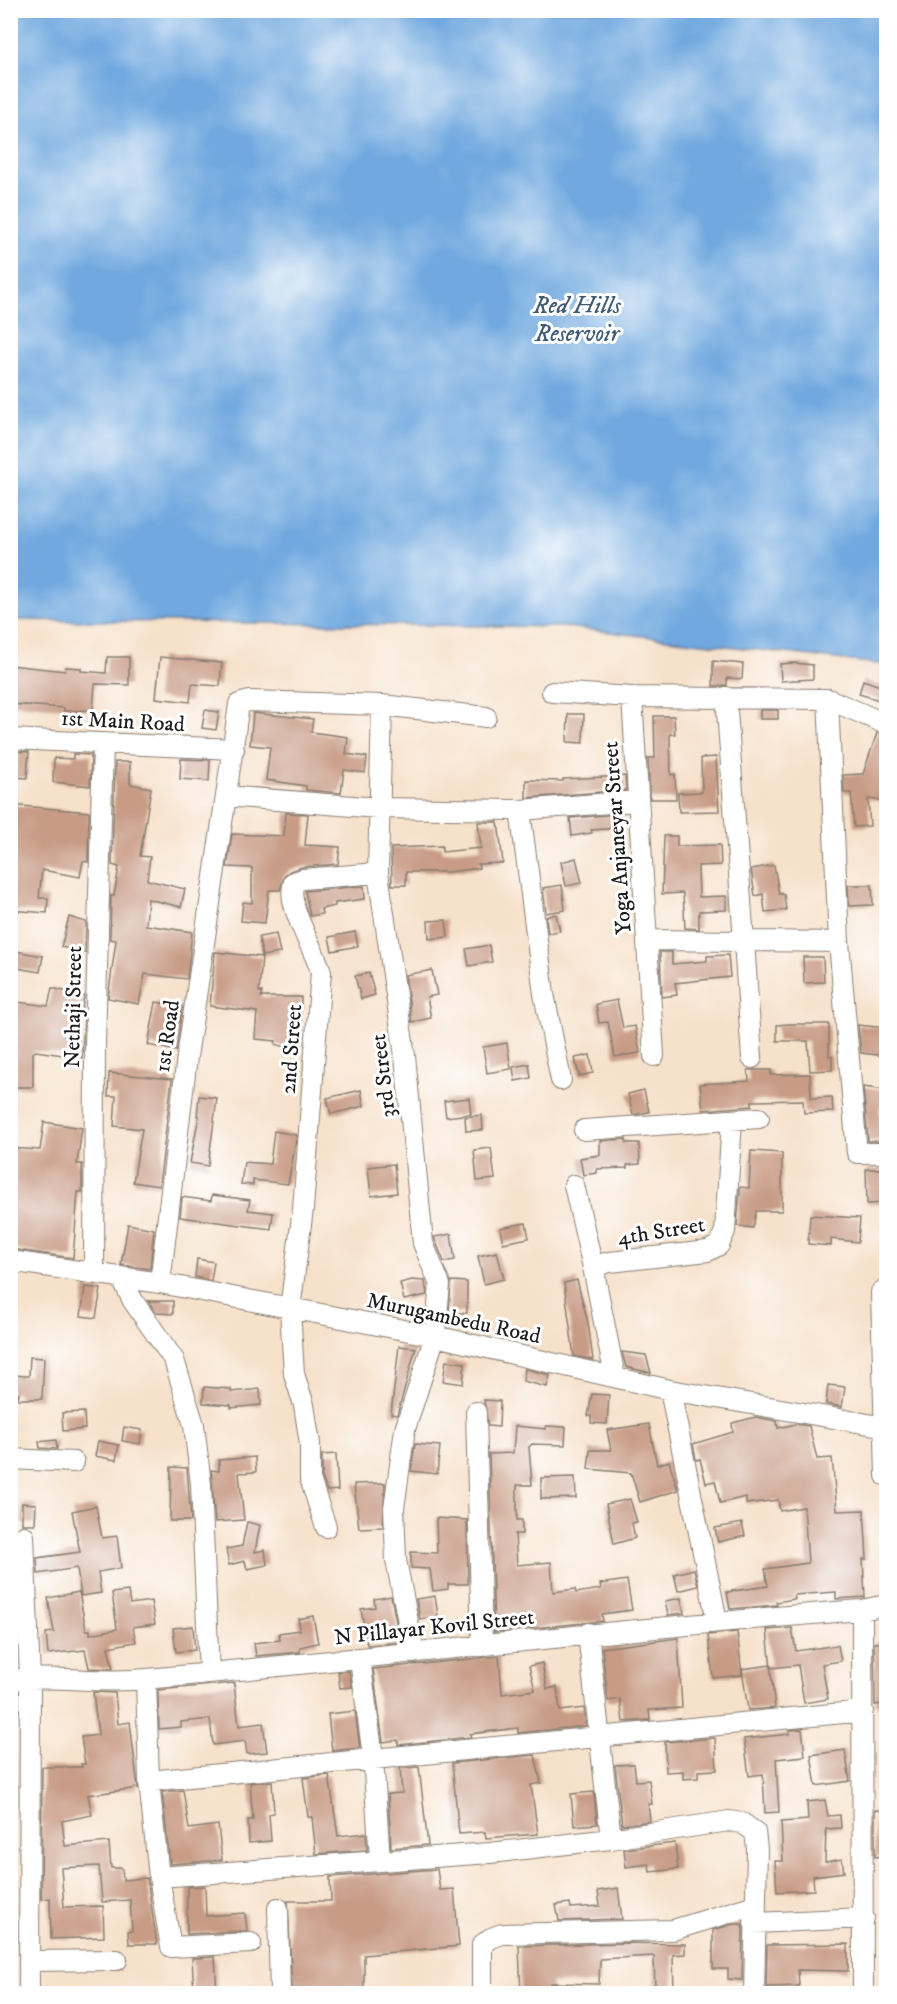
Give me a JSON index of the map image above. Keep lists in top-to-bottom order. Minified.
{"streets":{"street":["1st Main Road","Yoga Anjaneyar Street","Nethaji Street","1st Road","2nd Street","3rd Street","4th Street","Murugambedu Road","N Pillayar Kovil Street"]},"crossings":[["1st Main Road","Nethaji Street"],["1st Main Road","1st Road"],["Nethaji Street","Murugambedu Road"],["1st Road","3rd Street"],["1st Road","Murugambedu Road"],["2nd Street","3rd Street"],["2nd Street","Murugambedu Road"],["3rd Street","Murugambedu Road"],["3rd Street","N Pillayar Kovil Street"]],"water":["Red Hills Reservoir"]}
